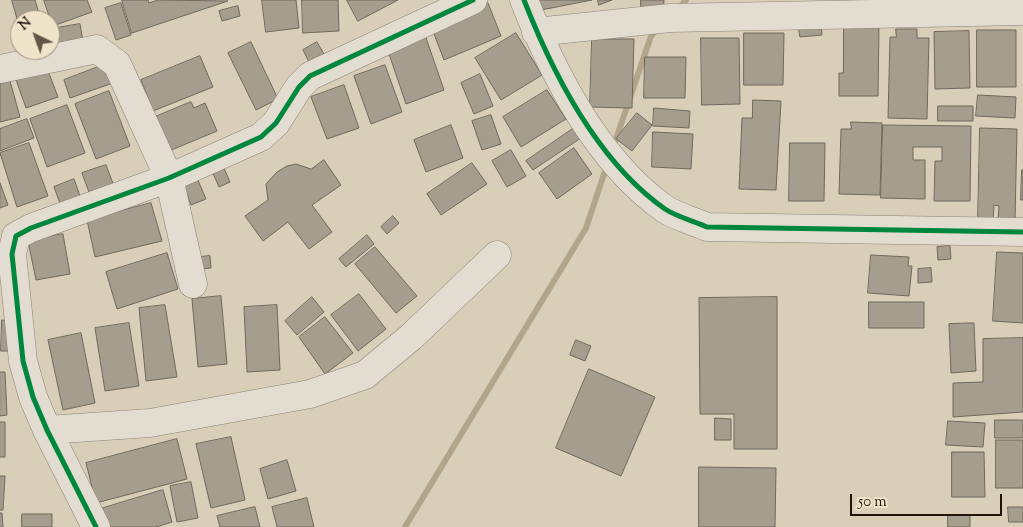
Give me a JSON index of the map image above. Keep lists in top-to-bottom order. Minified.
{"scale_bar":"50 m","north":"top left"}
